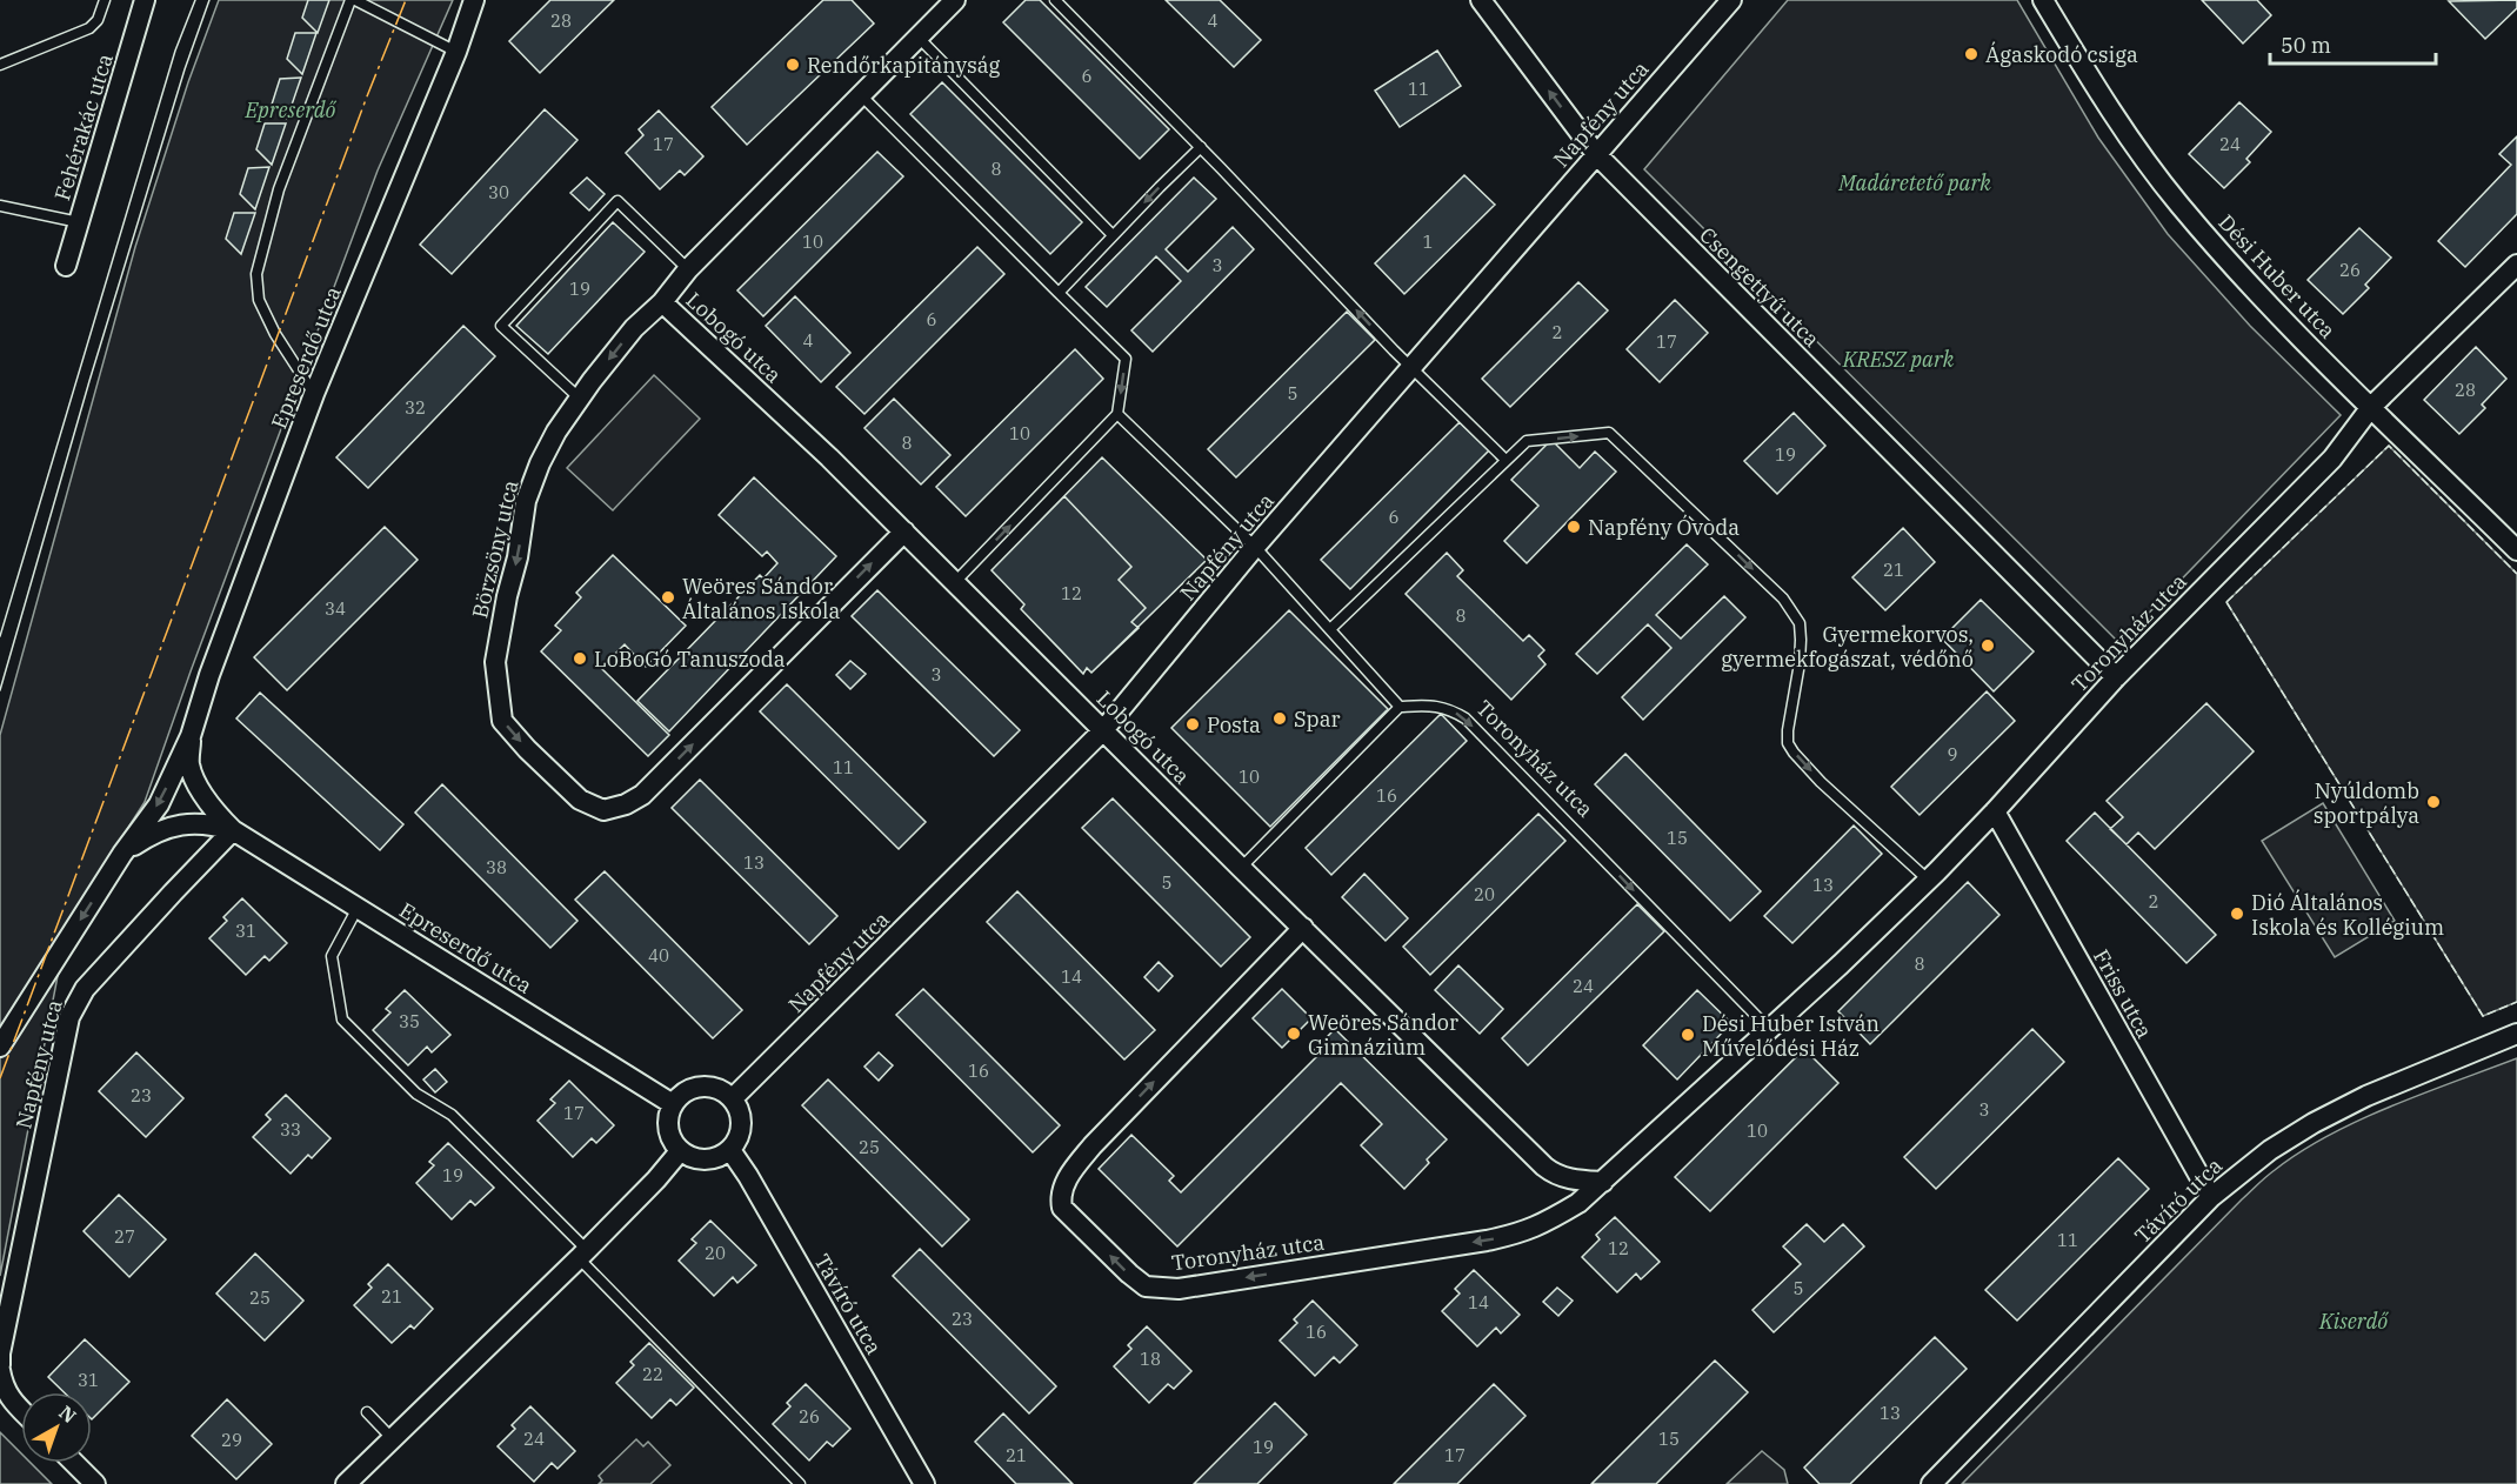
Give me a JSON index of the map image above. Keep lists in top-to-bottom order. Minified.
{"streets":{"street":["Napfény utca","Fehérakác utca","Dési Huber utca","Csengettyű utca","Lobogó utca","Epreserdő utca","Börzsöny utca","Toronyház utca","Friss utca","Távíró utca"]},"crossings":[["Napfény utca","Csengettyű utca"],["Napfény utca","Lobogó utca"],["Napfény utca","Epreserdő utca"],["Napfény utca","Távíró utca"],["Dési Huber utca","Toronyház utca"],["Csengettyű utca","Toronyház utca"],["Lobogó utca","Börzsöny utca"],["Lobogó utca","Toronyház utca"],["Epreserdő utca","Távíró utca"],["Toronyház utca","Friss utca"],["Friss utca","Távíró utca"]],"parks":["Epreserdő","Madáretető park","KRESZ park","Kiserdő"],"places":["Ágaskodó csiga","Rendőrkapitányság","Napfény Óvoda","Weöres Sándor Általános Iskola","Gyermekorvos, gyermekfogászat, védőnő","LoBoGó Tanuszoda","Spar","Posta","Nyúldomb sportpálya","Dió Általános Iskola és Kollégium","Weöres Sándor Gimnázium","Dési Huber István Művelődési Ház"],"house_numbers":["28","4","6","11","17","24","8","30","10","1","3","26","19","6","2","4","17","28","5","32","10","8","19","6","21","12","34","8","3","9","11","10","16","15","13","38","5","13","20","2","31","40","8","14","24","35","16","23","3","17","33","10","25","19","27","11","12","20","5","21","25","14","23","16","18","22","31","13","26","24","15","29","19","21","17"],"scale_bar":"50 m","north":"top right"}
